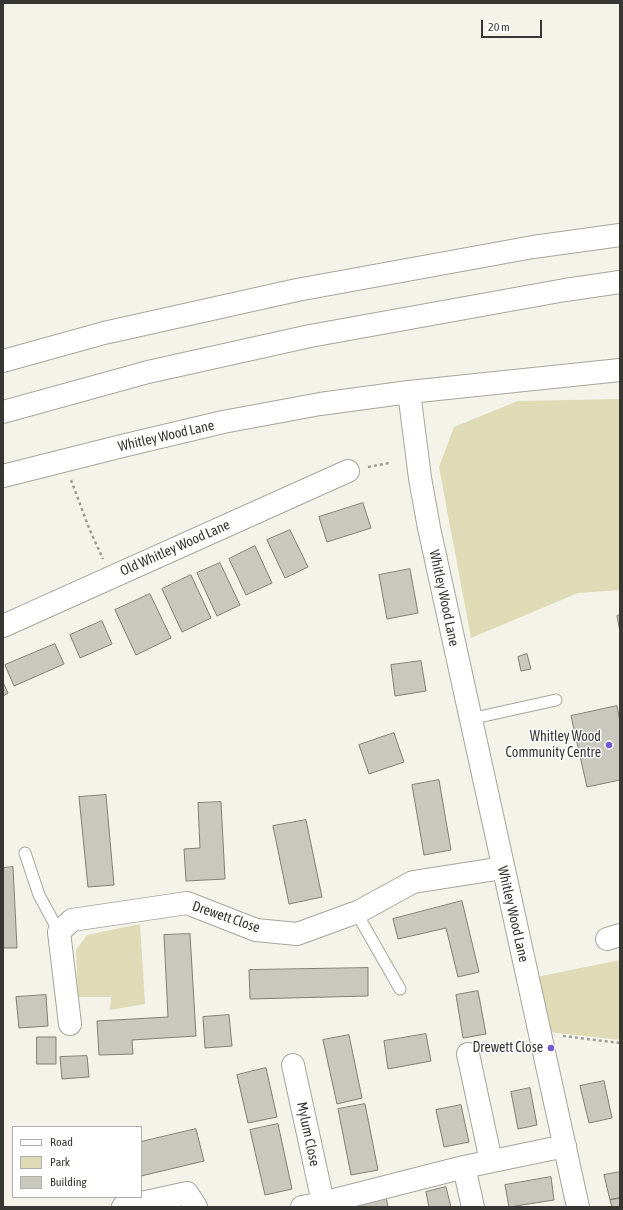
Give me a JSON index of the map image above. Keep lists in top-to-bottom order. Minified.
{"streets":{"main road":["Whitley Wood Lane","Old Whitley Wood Lane","Drewett Close","Mylum Close"]},"crossings":[["Whitley Wood Lane","Drewett Close"]],"places":["Whitley Wood Community Centre","Drewett Close"],"legend":["Road","Park","Building"],"scale_bar":"20 m"}
